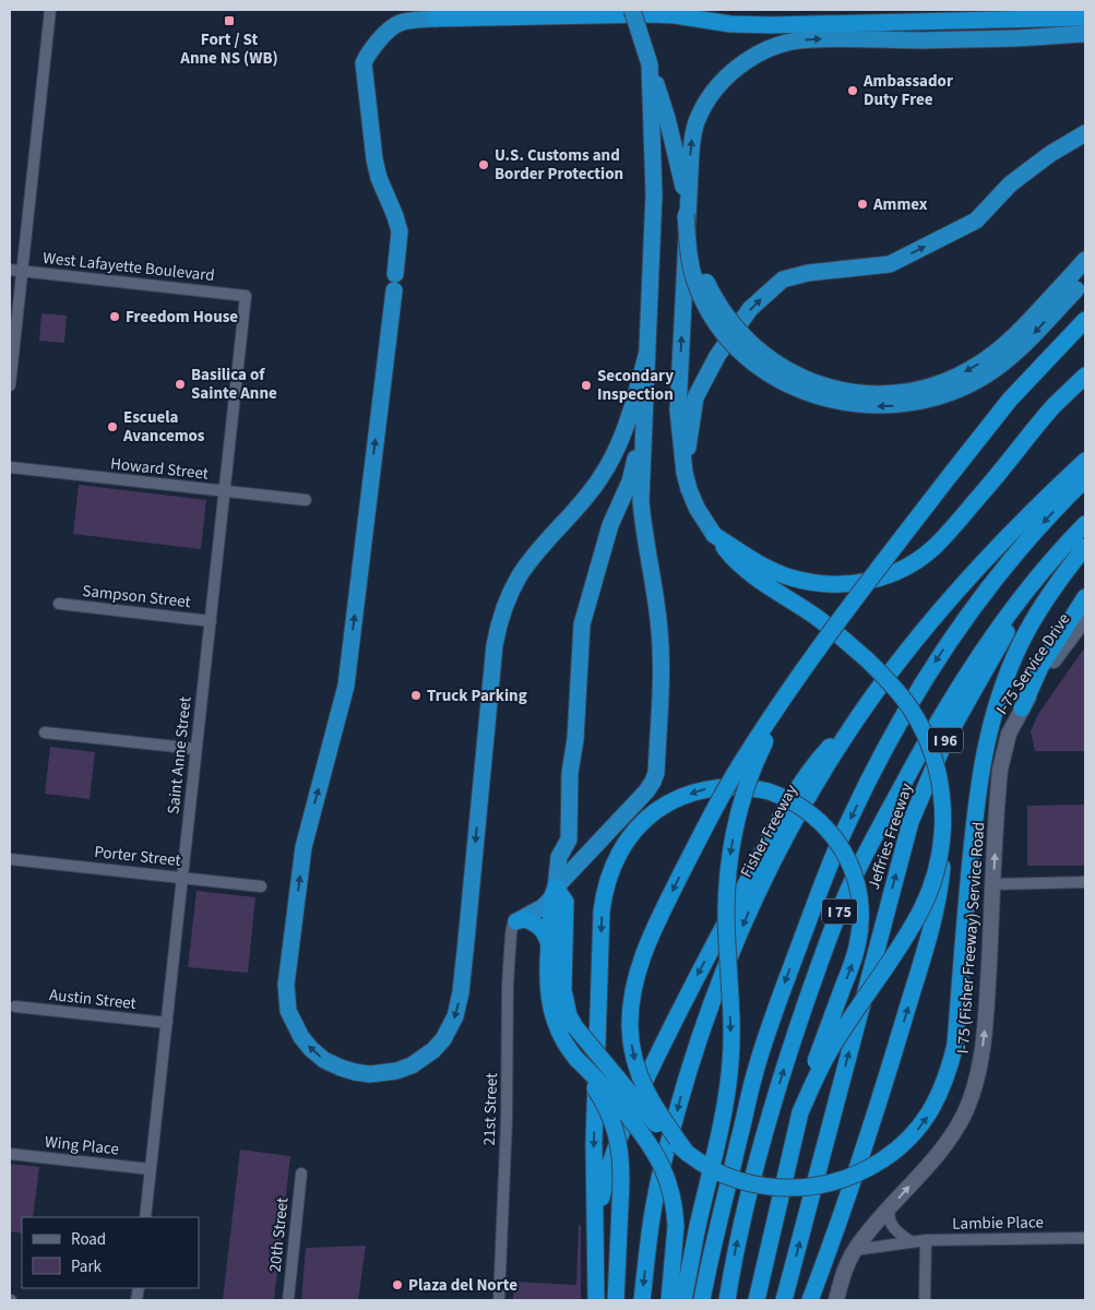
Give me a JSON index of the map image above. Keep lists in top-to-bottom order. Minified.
{"streets":{"highway":["I 96","Fisher Freeway","Jeffries Freeway","I 75"],"street":["West Lafayette Boulevard","Howard Street","Sampson Street","I-75 Service Drive","Saint Anne Street","Porter Street","I-75 (Fisher Freeway) Service Road","Austin Street","21st Street","Wing Place","Lambie Place","20th Street"]},"crossings":[["West Lafayette Boulevard","Saint Anne Street"],["Howard Street","Saint Anne Street"],["Sampson Street","Saint Anne Street"],["I-75 Service Drive","I-75 (Fisher Freeway) Service Road"],["Saint Anne Street","Porter Street"],["Saint Anne Street","Austin Street"],["Saint Anne Street","Wing Place"],["Jeffries Freeway","I 75"],["I-75 (Fisher Freeway) Service Road","Lambie Place"]],"one_way":["I-75 (Fisher Freeway) Service Road"],"places":{"transit":["Fort / St Anne NS (WB)"],"other":["Ambassador Duty Free","U.S. Customs and Border Protection","Ammex","Freedom House","Basilica of Sainte Anne","Secondary Inspection","Escuela Avancemos","Truck Parking","Plaza del Norte"]},"legend":["Road","Park"]}
